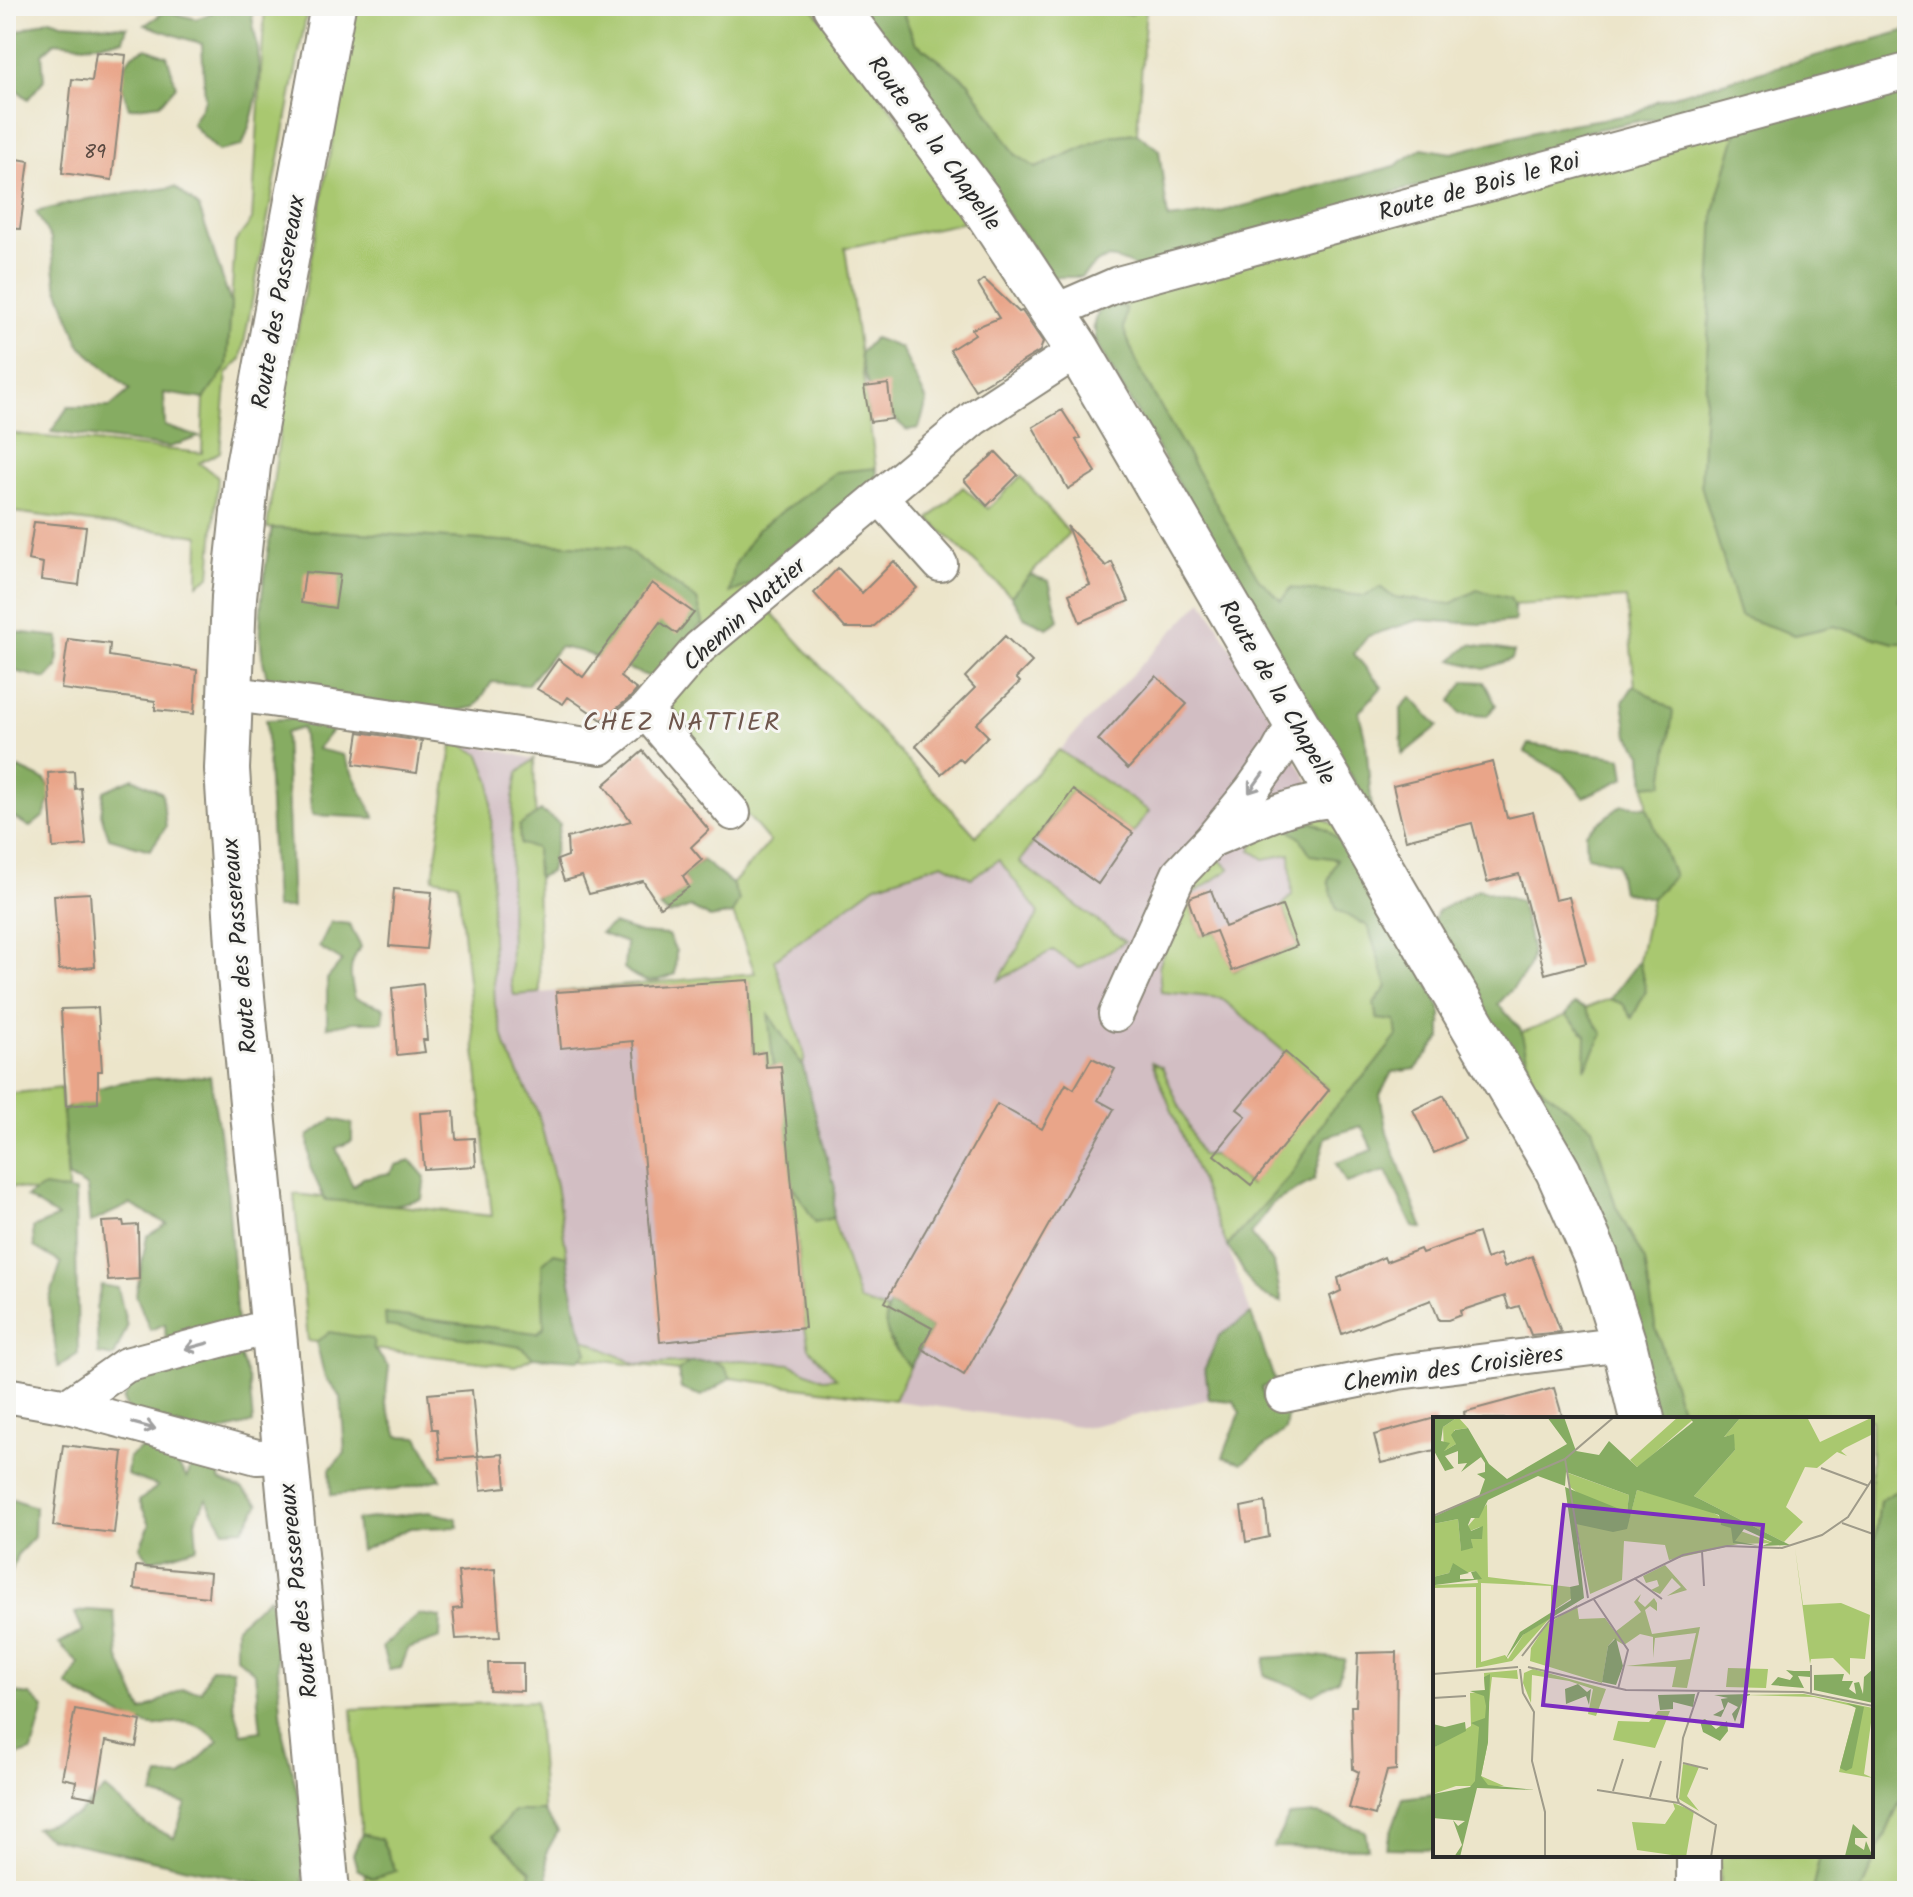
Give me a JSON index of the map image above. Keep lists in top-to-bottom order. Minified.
{"streets":{"main road":["Route de la Chapelle","Route des Passereaux"],"street":["Route de Bois le Roi","Chemin Nattier","Chemin des Croisières"]},"crossings":[["Route de la Chapelle","Route de Bois le Roi"],["Route de la Chapelle","Chemin Nattier"],["Route de la Chapelle","Chemin des Croisières"],["Route des Passereaux","Chemin Nattier"]],"districts":["CHEZ NATTIER"],"house_numbers":["89"]}
